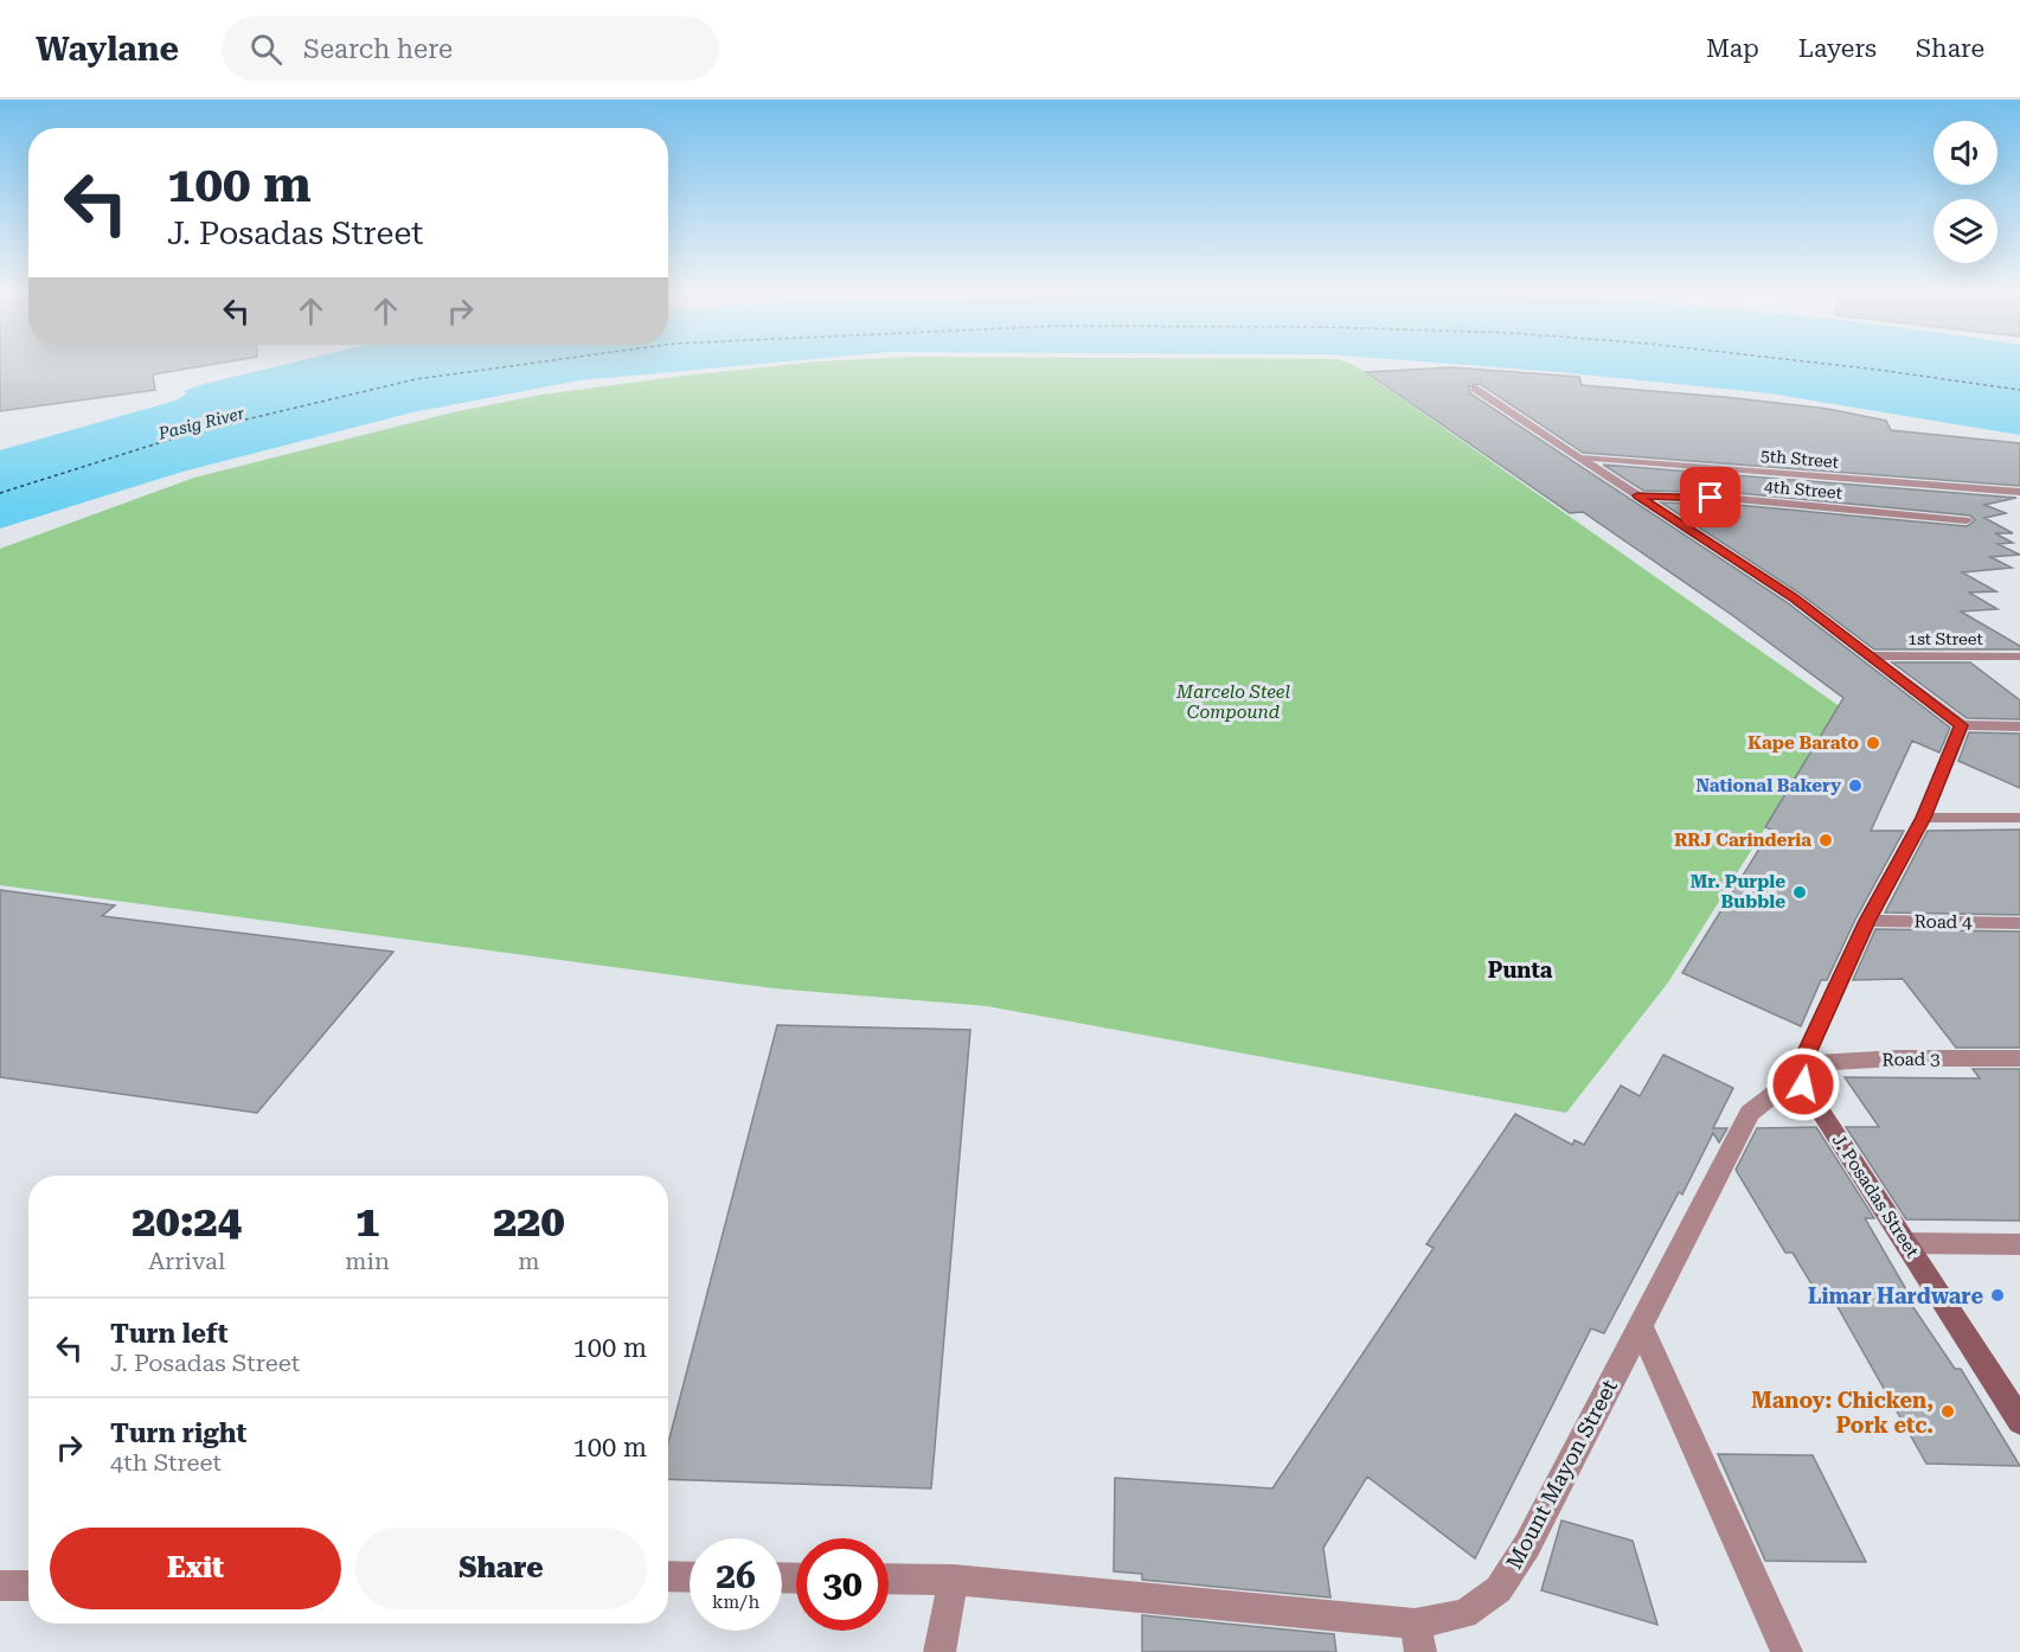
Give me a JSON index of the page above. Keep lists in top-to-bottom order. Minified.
{"streets":{"street":["5th Street","4th Street","1st Street","Road 4","Road 3","J. Posadas Street","Mount Mayon Street"]},"crossings":[["Road 3","J. Posadas Street"],["Road 3","Mount Mayon Street"],["J. Posadas Street","Mount Mayon Street"]],"districts":["Punta"],"water":["Pasig River"],"parks":["Marcelo Steel Compound"],"places":["Kape Barato","National Bakery","RRJ Carinderia","Mr. Purple Bubble","Limar Hardware","Manoy: Chicken, Pork etc."],"page":{"header":"Waylane","search":"Search here","nav":["Map","Layers","Share"],"turn":["100 m","J. Posadas Street"],"eta":["20:24","Arrival","1","min","220","m"],"list":[{"name":"Turn left","note":"J. Posadas Street","value":"100 m"},{"name":"Turn right","note":"4th Street","value":"100 m"}],"buttons":["Exit","Share"],"speed":"26 km/h","limit":"30"}}
